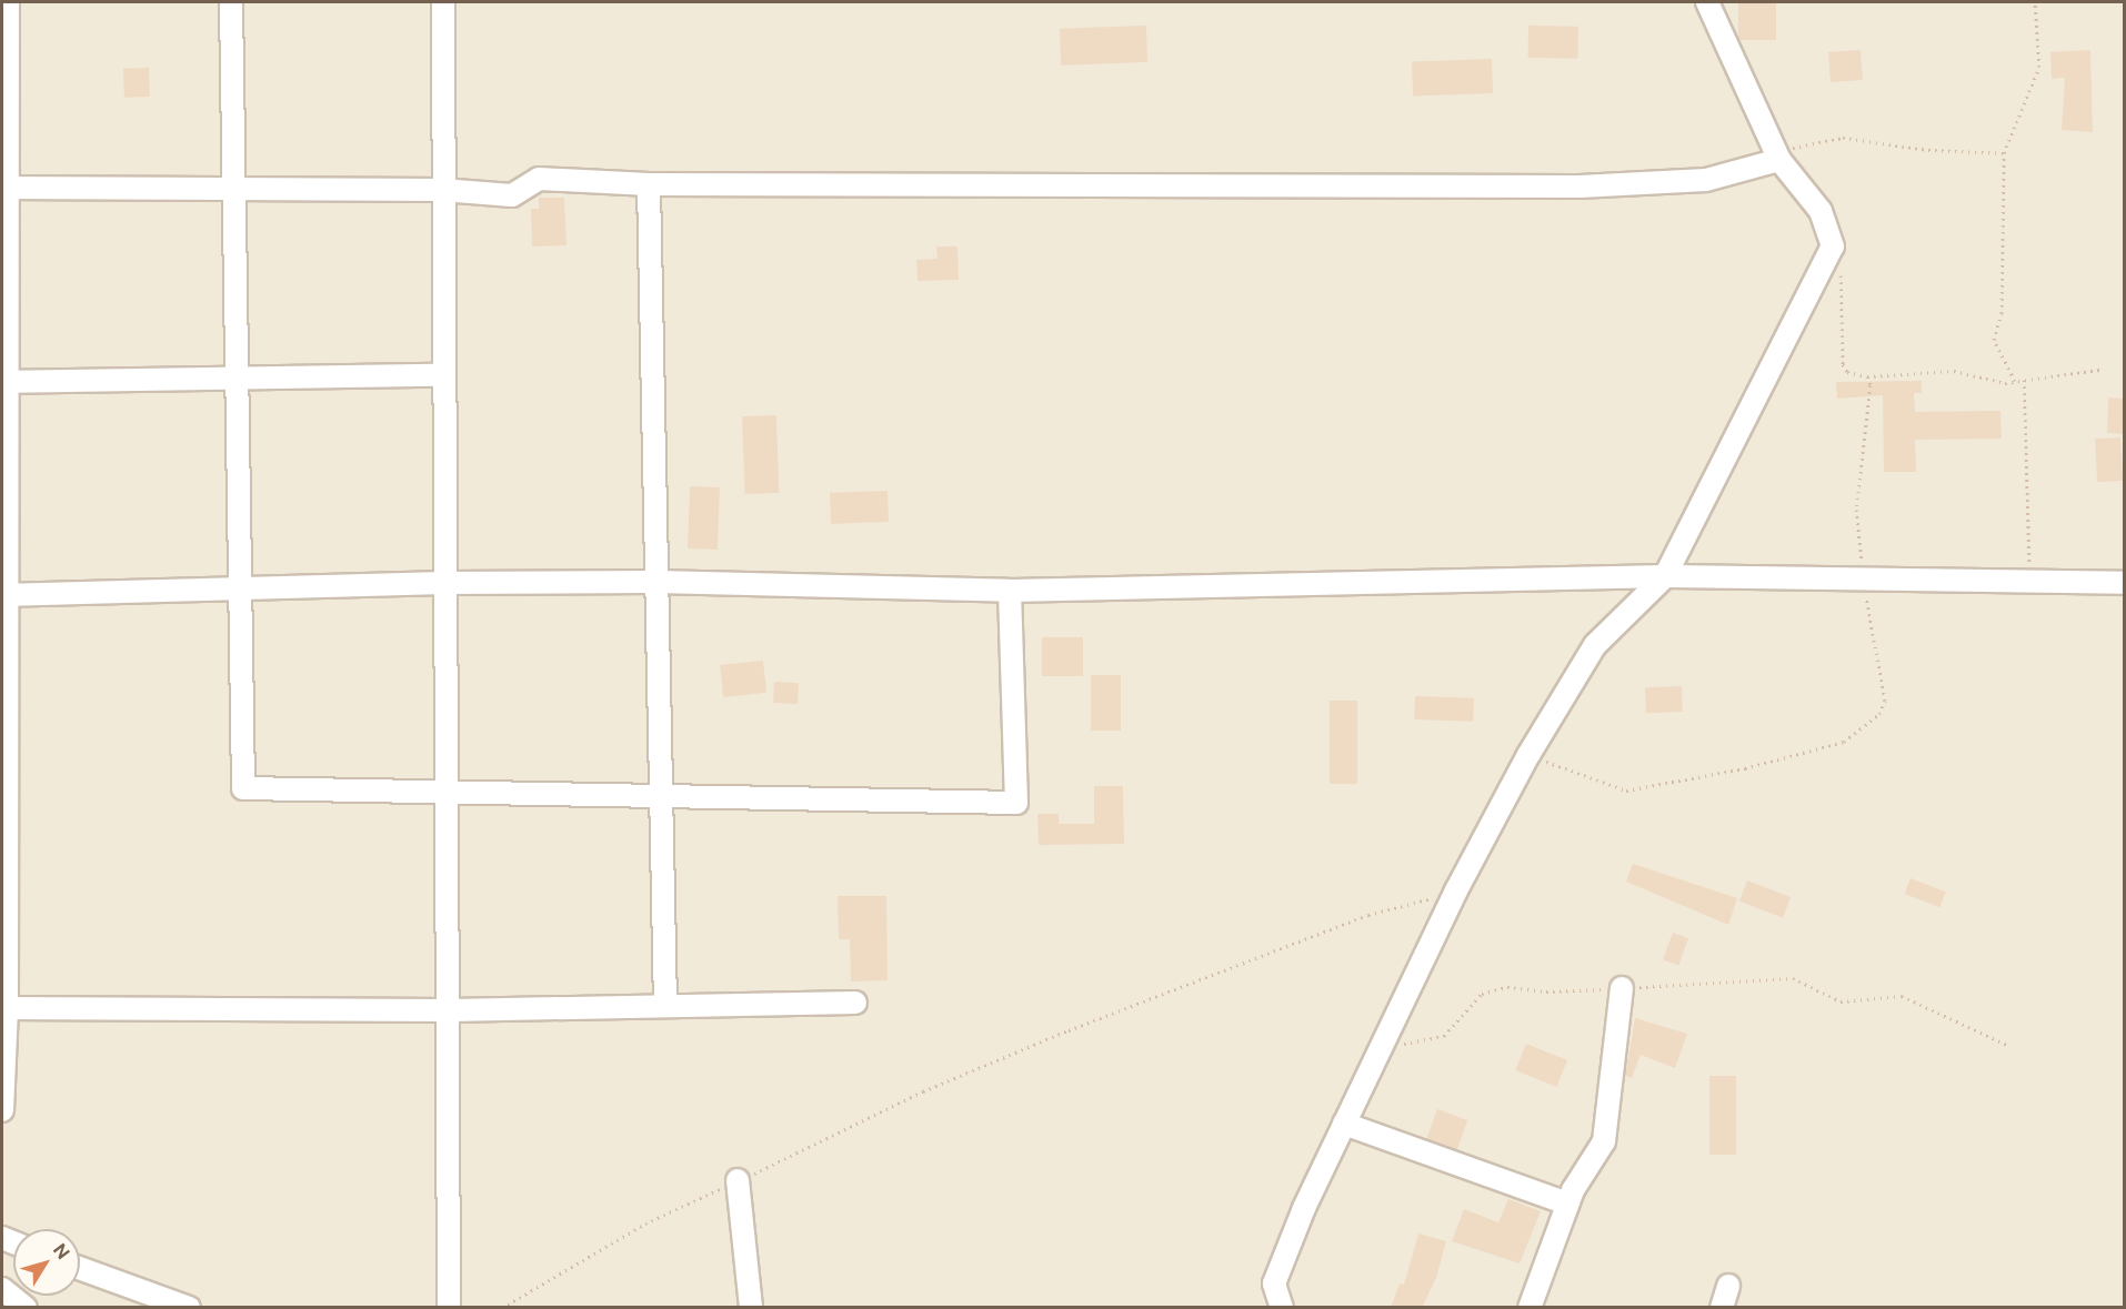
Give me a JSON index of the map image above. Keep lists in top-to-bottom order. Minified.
{"north":"top right"}
